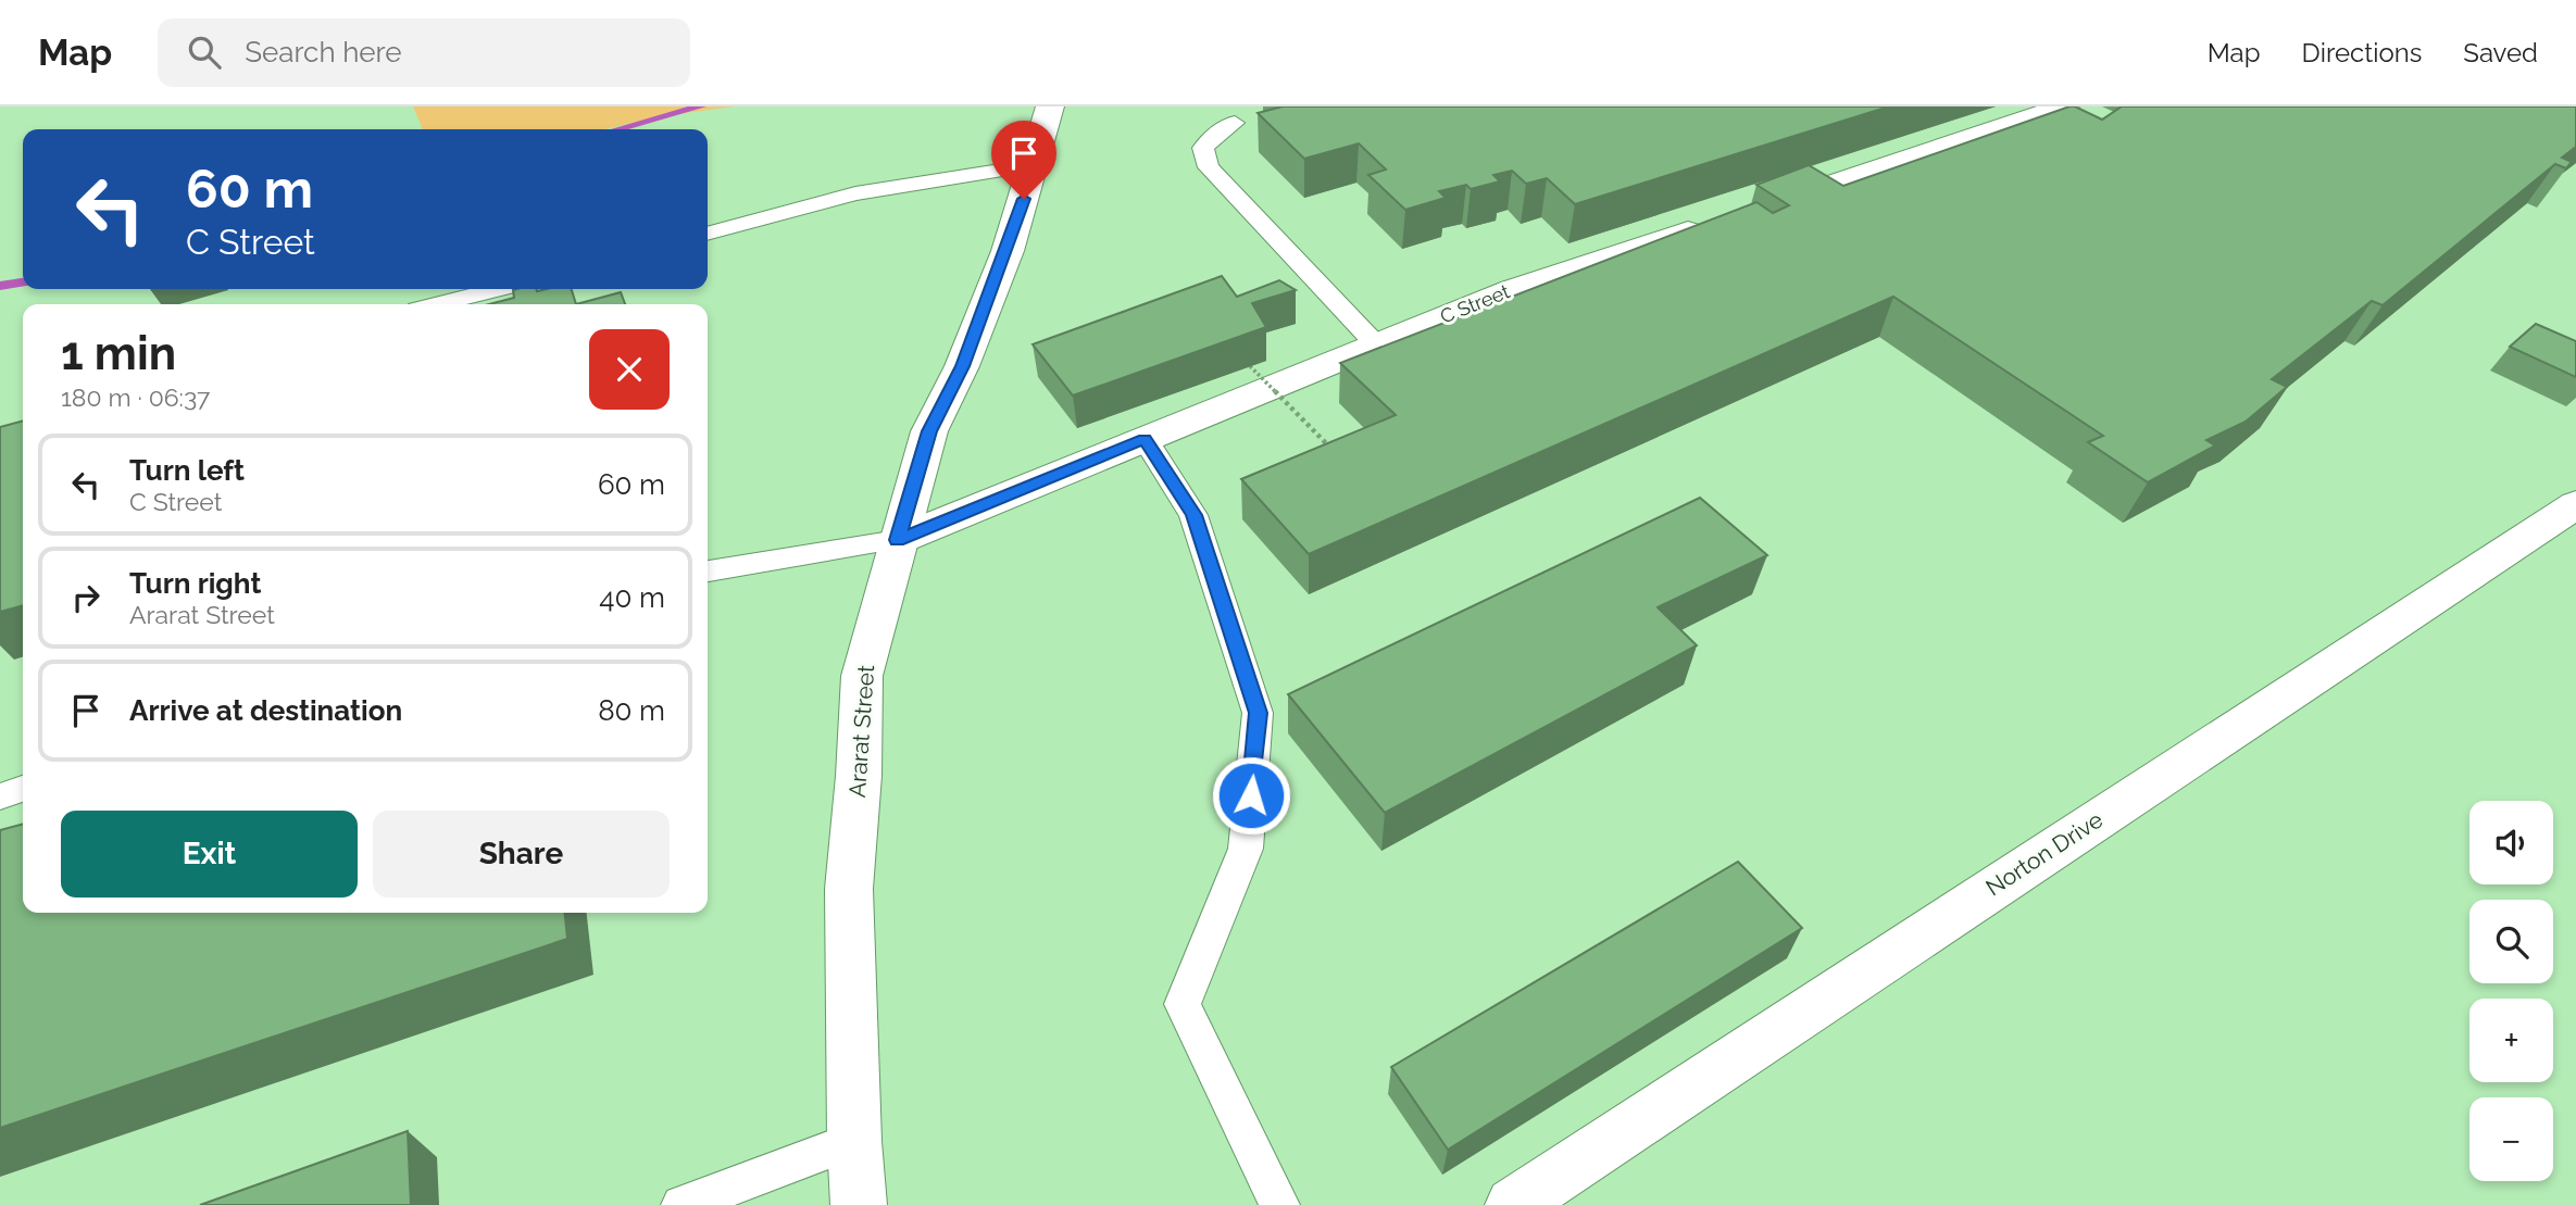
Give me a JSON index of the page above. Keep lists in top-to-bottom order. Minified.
{"streets":{"street":["C Street","Ararat Street","Norton Drive"]},"crossings":[["C Street","Ararat Street"]],"page":{"header":"Map","search":"Search here","nav":["Map","Directions","Saved"],"turn":["60 m","C Street"],"heading":["1 min","180 m · 06:37"],"list":[{"name":"Turn left","note":"C Street","value":"60 m"},{"name":"Turn right","note":"Ararat Street","value":"40 m"},{"name":"Arrive at destination","value":"80 m"}],"buttons":["Exit","Share"],"map_buttons":["+","−"]}}
